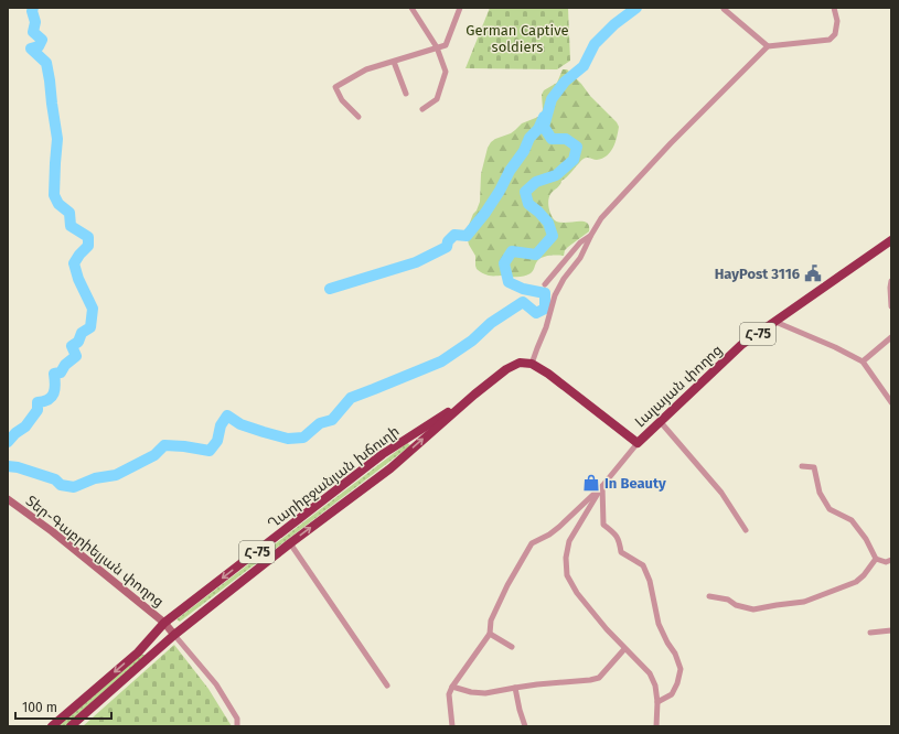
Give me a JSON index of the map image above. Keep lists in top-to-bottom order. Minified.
{"streets":{"highway":["Հ-75","Լալայան փողոց","Ղարիբջանյան խճուղի"],"main road":["Տեր-Գաբրիելյան փողոց"]},"crossings":[["Ղարիբջանյան խճուղի","Տեր-Գաբրիելյան փողոց"]],"parks":["German Captive soldiers"],"places":{"public building":["HayPost 3116"],"shop":["In Beauty"]},"scale_bar":"100 m"}
